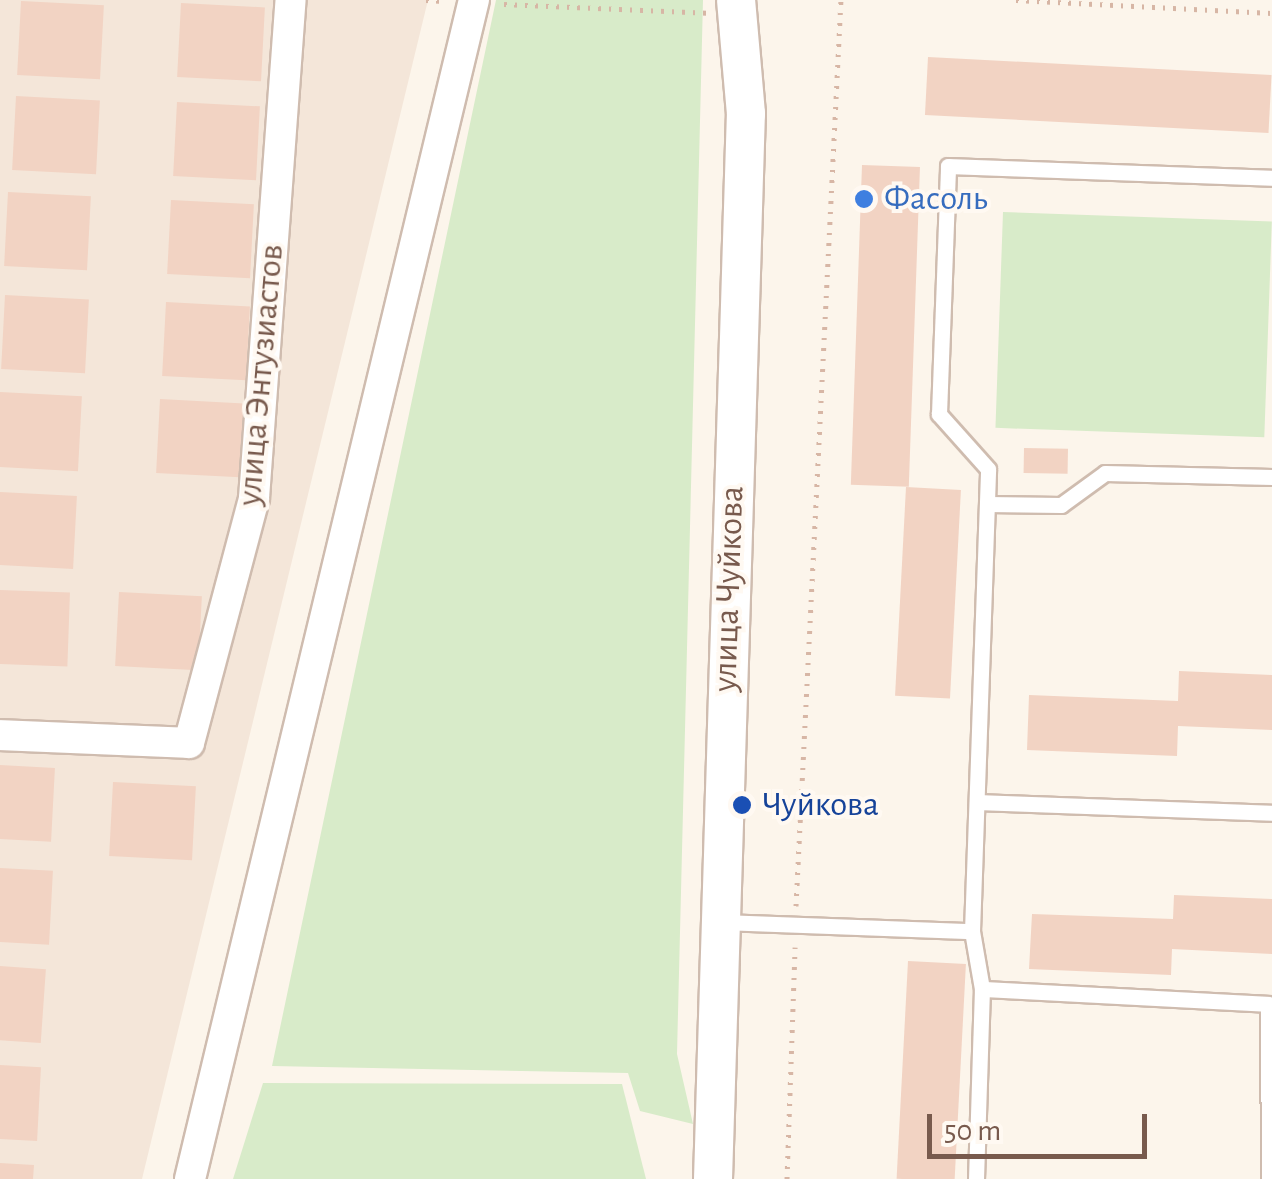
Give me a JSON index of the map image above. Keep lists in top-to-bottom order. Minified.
{"streets":{"street":["улица Энтузиастов","улица Чуйкова"]},"places":["Фасоль","Чуйкова"],"scale_bar":"50 m"}
